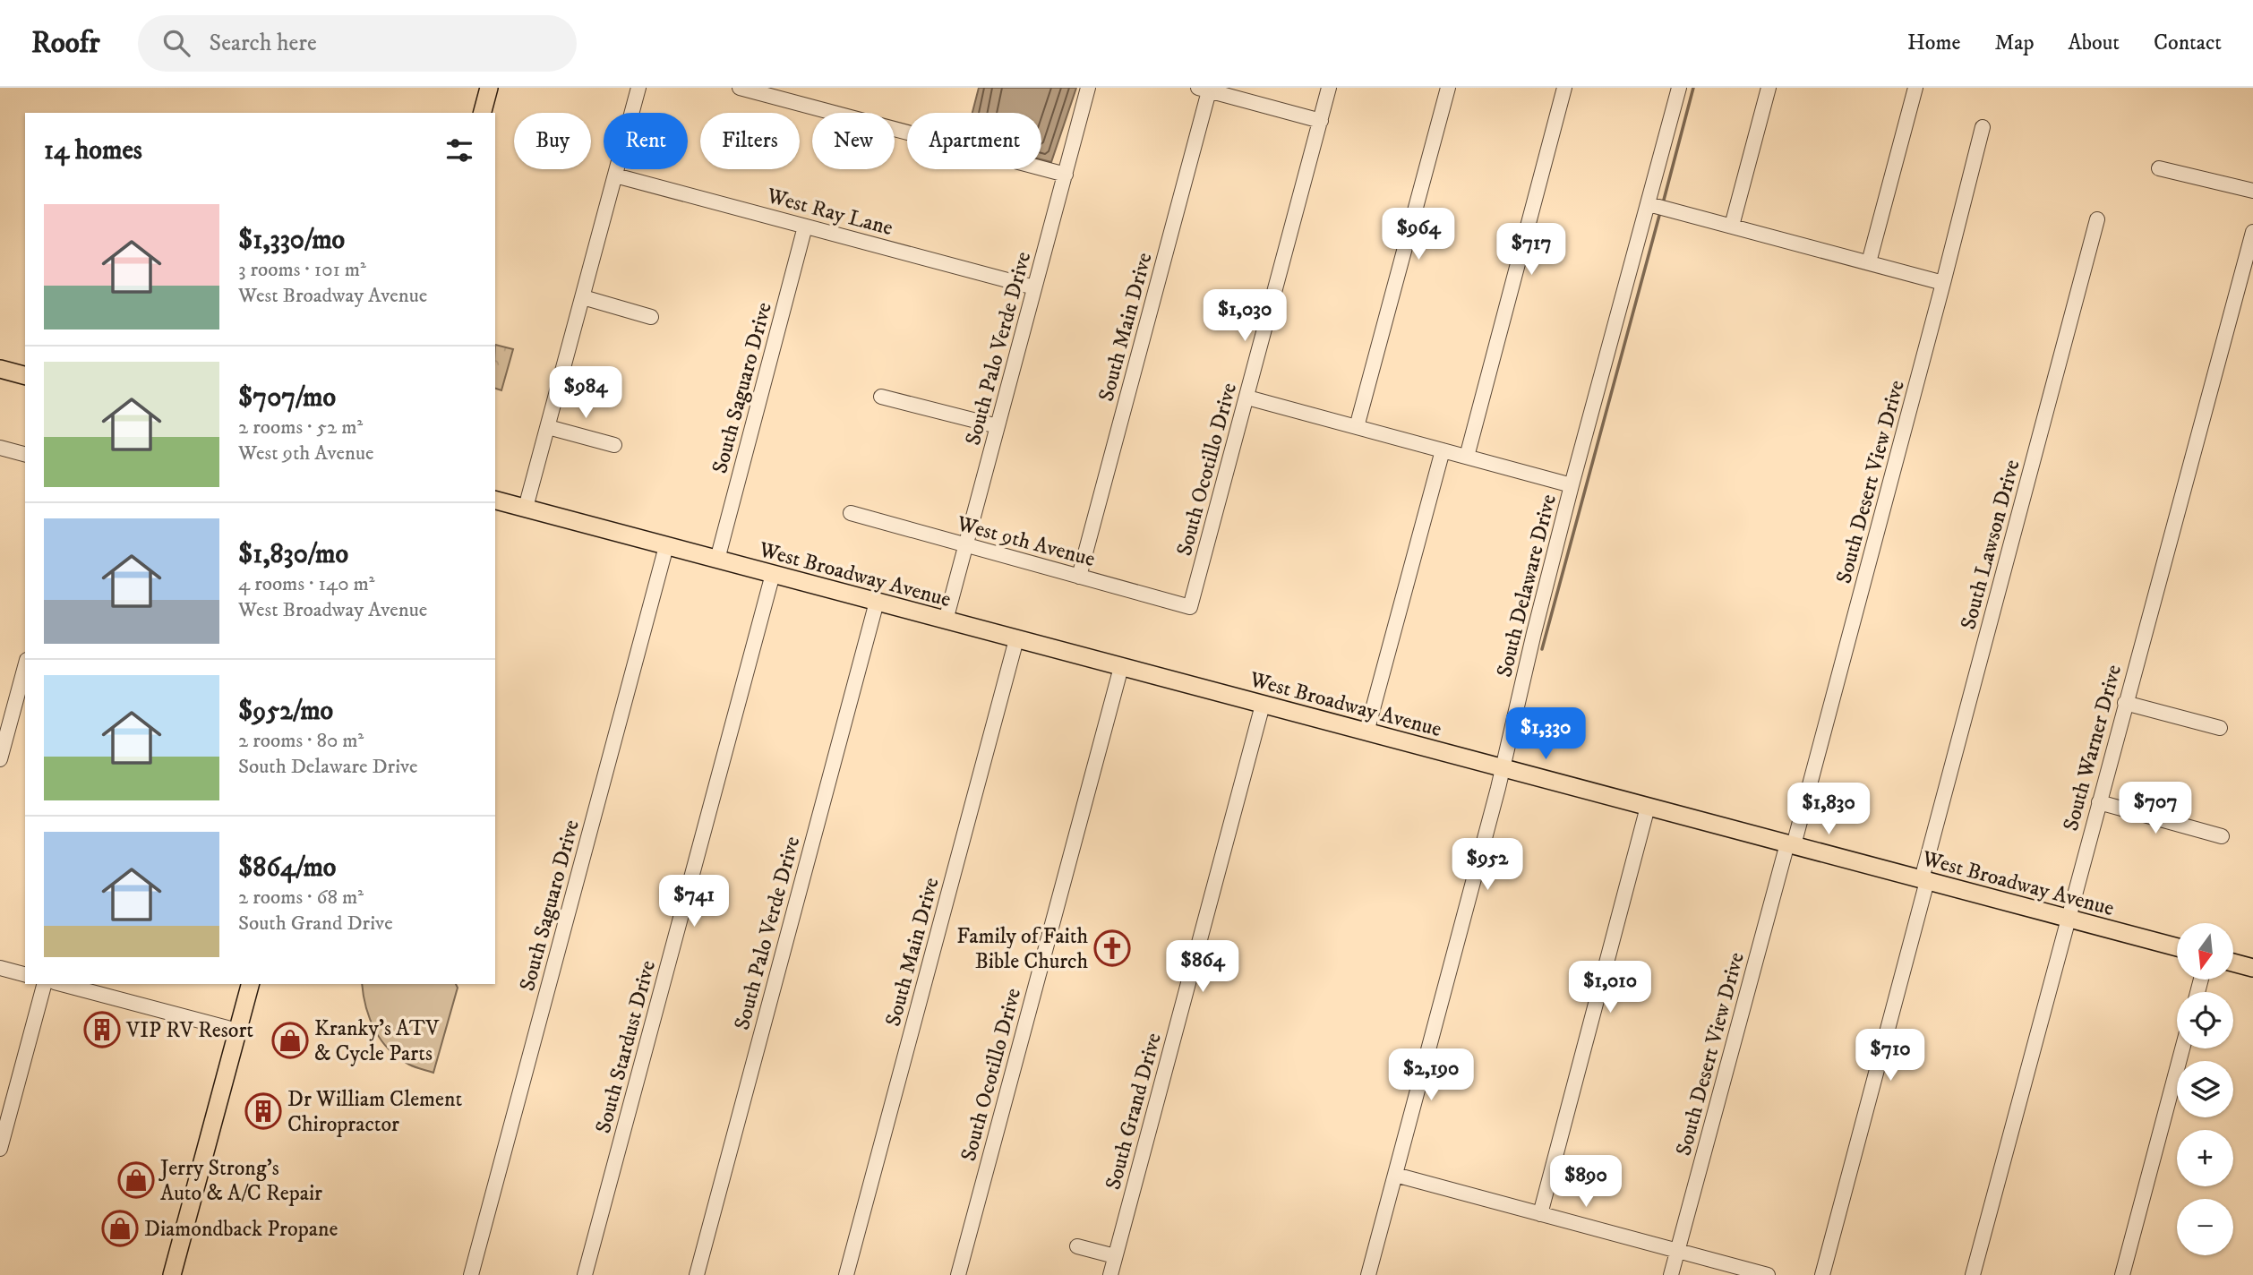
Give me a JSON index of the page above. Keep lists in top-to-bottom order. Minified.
{"streets":{"main road":["West Broadway Avenue"],"street":["West Ray Lane","South Main Drive","South Palo Verde Drive","South Saguaro Drive","South Ocotillo Drive","South Desert View Drive","West 9th Avenue","South Lawson Drive","South Delaware Drive","South Warner Drive","South Stardust Drive","South Grand Drive"]},"crossings":[["West Ray Lane","South Palo Verde Drive"],["West Ray Lane","South Saguaro Drive"],["South Main Drive","West 9th Avenue"],["South Main Drive","West Broadway Avenue"],["South Palo Verde Drive","West 9th Avenue"],["South Palo Verde Drive","West Broadway Avenue"],["South Saguaro Drive","West Broadway Avenue"],["South Ocotillo Drive","West 9th Avenue"],["South Ocotillo Drive","West Broadway Avenue"],["South Desert View Drive","West Broadway Avenue"],["South Lawson Drive","West Broadway Avenue"],["West Broadway Avenue","South Delaware Drive"],["West Broadway Avenue","South Warner Drive"],["West Broadway Avenue","South Stardust Drive"],["West Broadway Avenue","South Grand Drive"]],"places":{"church":["Family of Faith Bible Church"],"building":["VIP RV Resort","Dr William Clement Chiropractor"],"shop":["Kranky's ATV & Cycle Parts","Jerry Strong's Auto & A/C Repair","Diamondback Propane"]},"north":"bottom","page":{"header":"Roofr","search":"Search here","nav":["Home","Map","About","Contact"],"chip":["Buy","Rent","Filters","New","Apartment"],"heading":"14 homes","list":[{"name":"$1,330/mo","note":"3 rooms · 101 m² · West Broadway Avenue"},{"name":"$707/mo","note":"2 rooms · 52 m² · West 9th Avenue"},{"name":"$1,830/mo","note":"4 rooms · 140 m² · West Broadway Avenue"},{"name":"$952/mo","note":"2 rooms · 80 m² · South Delaware Drive"},{"name":"$864/mo","note":"2 rooms · 68 m² · South Grand Drive"}],"price":["$964","$717","$1,030","$984","$1,330","$707","$1,830","$952","$741","$864","$1,010","$710","$2,190","$890"],"map_buttons":["+","−"]}}
